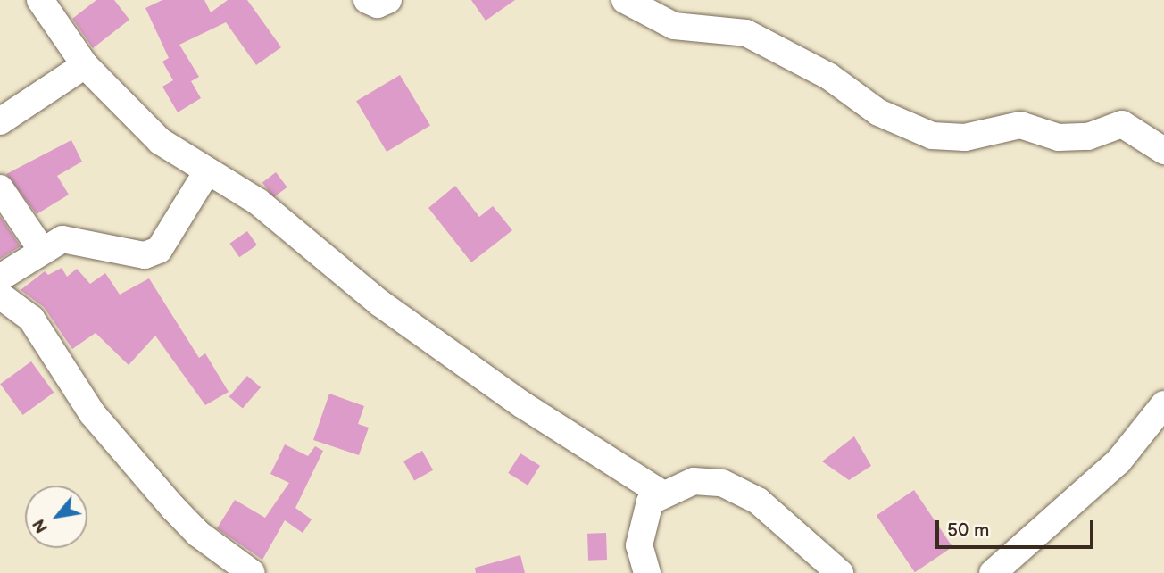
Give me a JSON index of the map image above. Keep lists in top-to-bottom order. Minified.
{"scale_bar":"50 m","north":"bottom left"}
